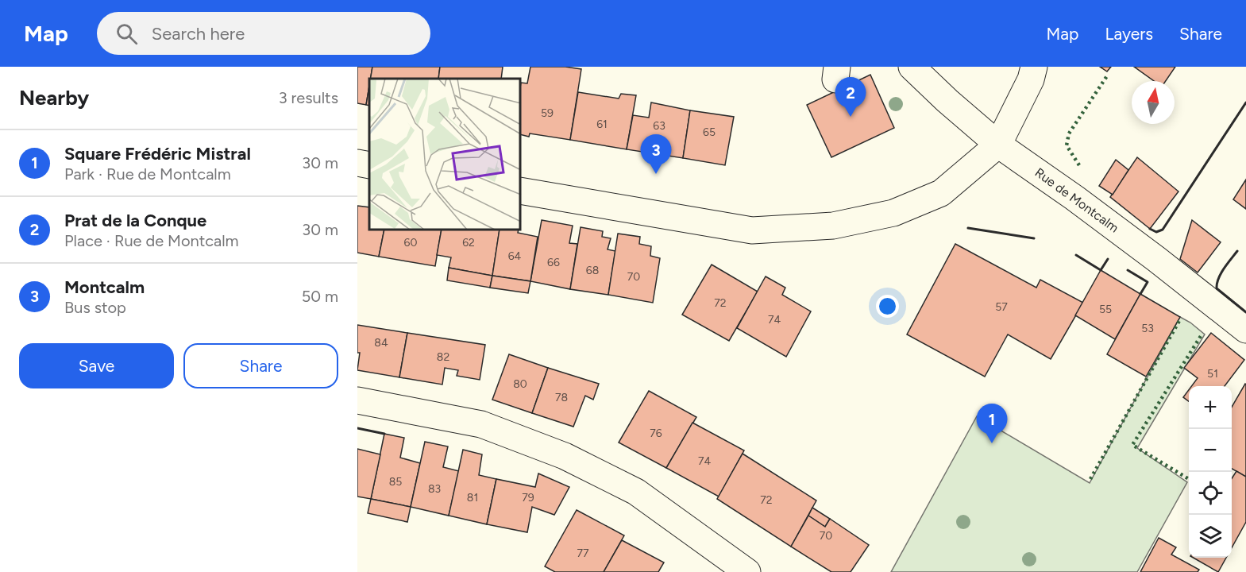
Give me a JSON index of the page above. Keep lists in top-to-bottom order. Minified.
{"streets":{"street":["Rue de Montcalm"]},"house_numbers":["59","61","63","65","60","62","64","66","68","70","72","57","55","74","53","84","82","51","80","78","76","74","85","83","81","79","72","70","77"],"north":"top","page":{"header":"Map","search":"Search here","nav":["Map","Layers","Share"],"heading":["Nearby","3 results"],"pins":["2","3","1"],"list":[{"mark":"1","name":"Square Frédéric Mistral","note":"Park · Rue de Montcalm","value":"30 m"},{"mark":"2","name":"Prat de la Conque","note":"Place · Rue de Montcalm","value":"30 m"},{"mark":"3","name":"Montcalm","note":"Bus stop","value":"50 m"}],"buttons":["Save","Share"],"map_buttons":["+","−"]}}
